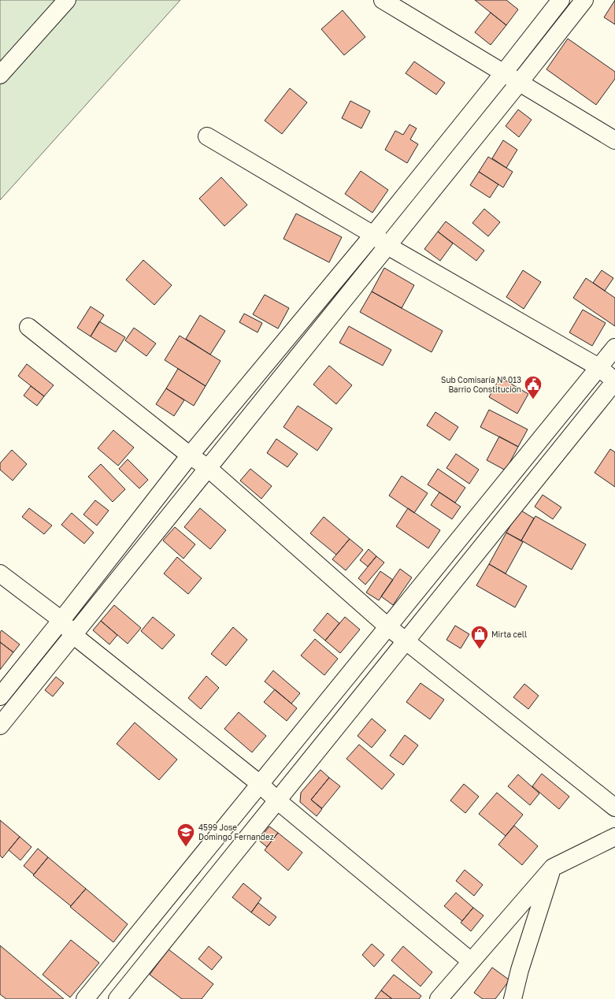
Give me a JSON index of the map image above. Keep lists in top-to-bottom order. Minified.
{"places":{"public building":["Sub Comisaría N° 013 Barrio Constitucion"],"shop":["Mirta cell"],"school or university":["4599 Jose Domingo Fernandez"]}}
